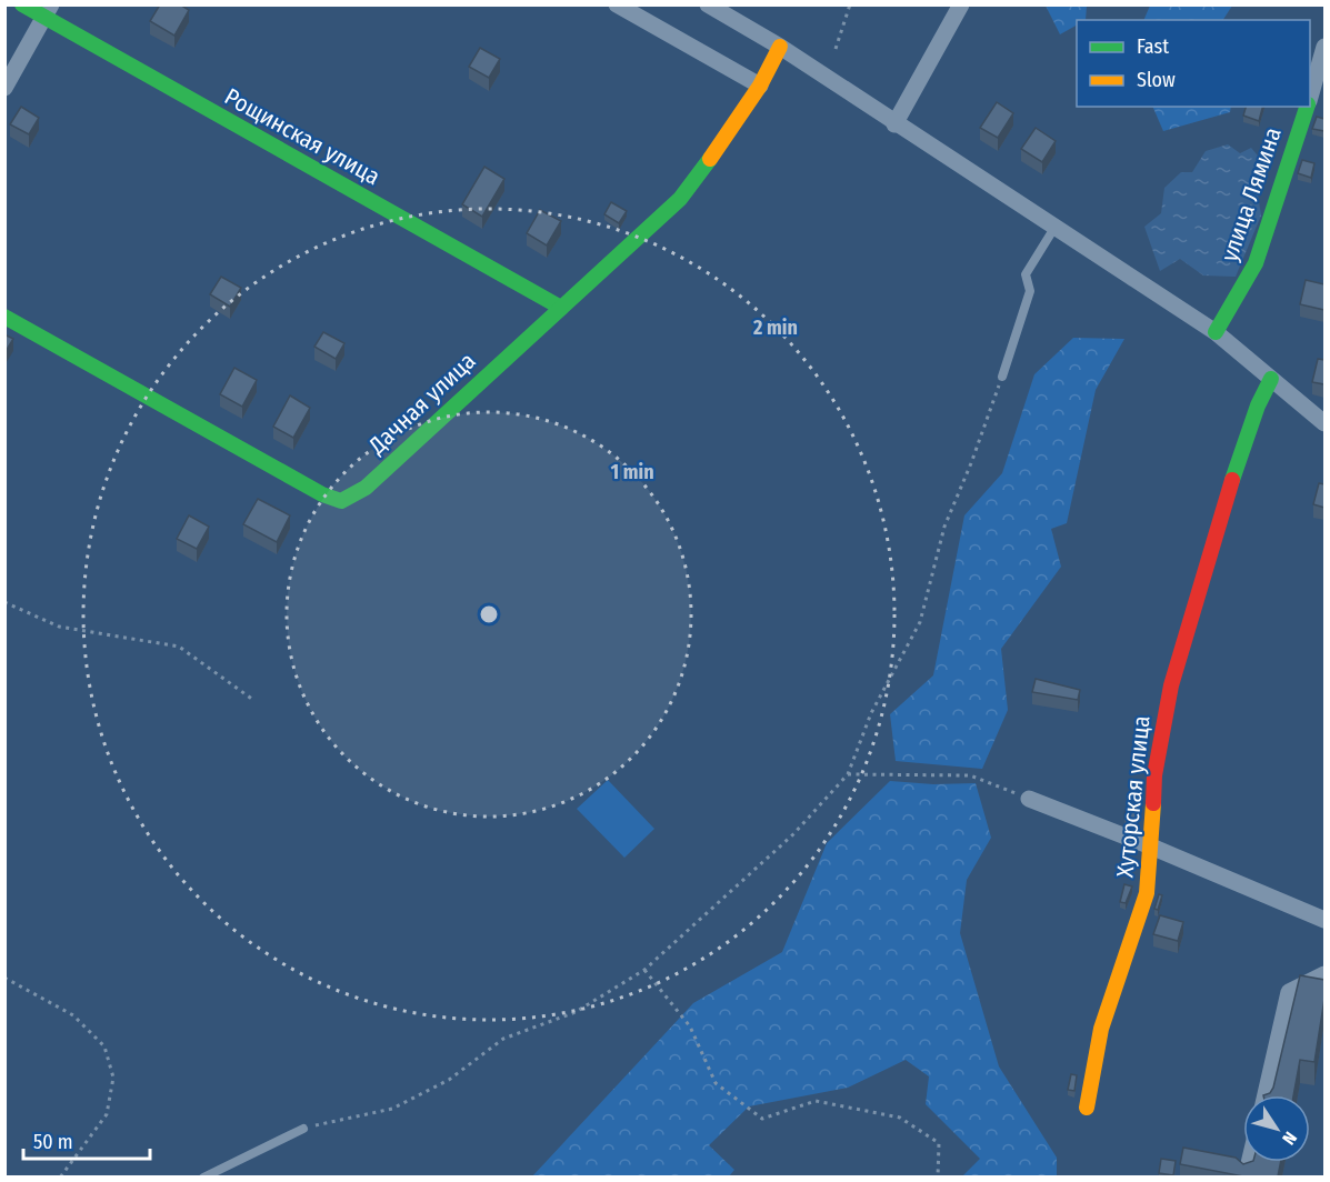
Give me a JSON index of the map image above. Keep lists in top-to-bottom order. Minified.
{"streets":{"street":["Рощинская улица","улица Лямина","Дачная улица","Хуторская улица"]},"crossings":[["Рощинская улица","Дачная улица"]],"legend":["Fast","Slow"],"scale_bar":"50 m","north":"bottom right","rings":["2 min","1 min"]}
